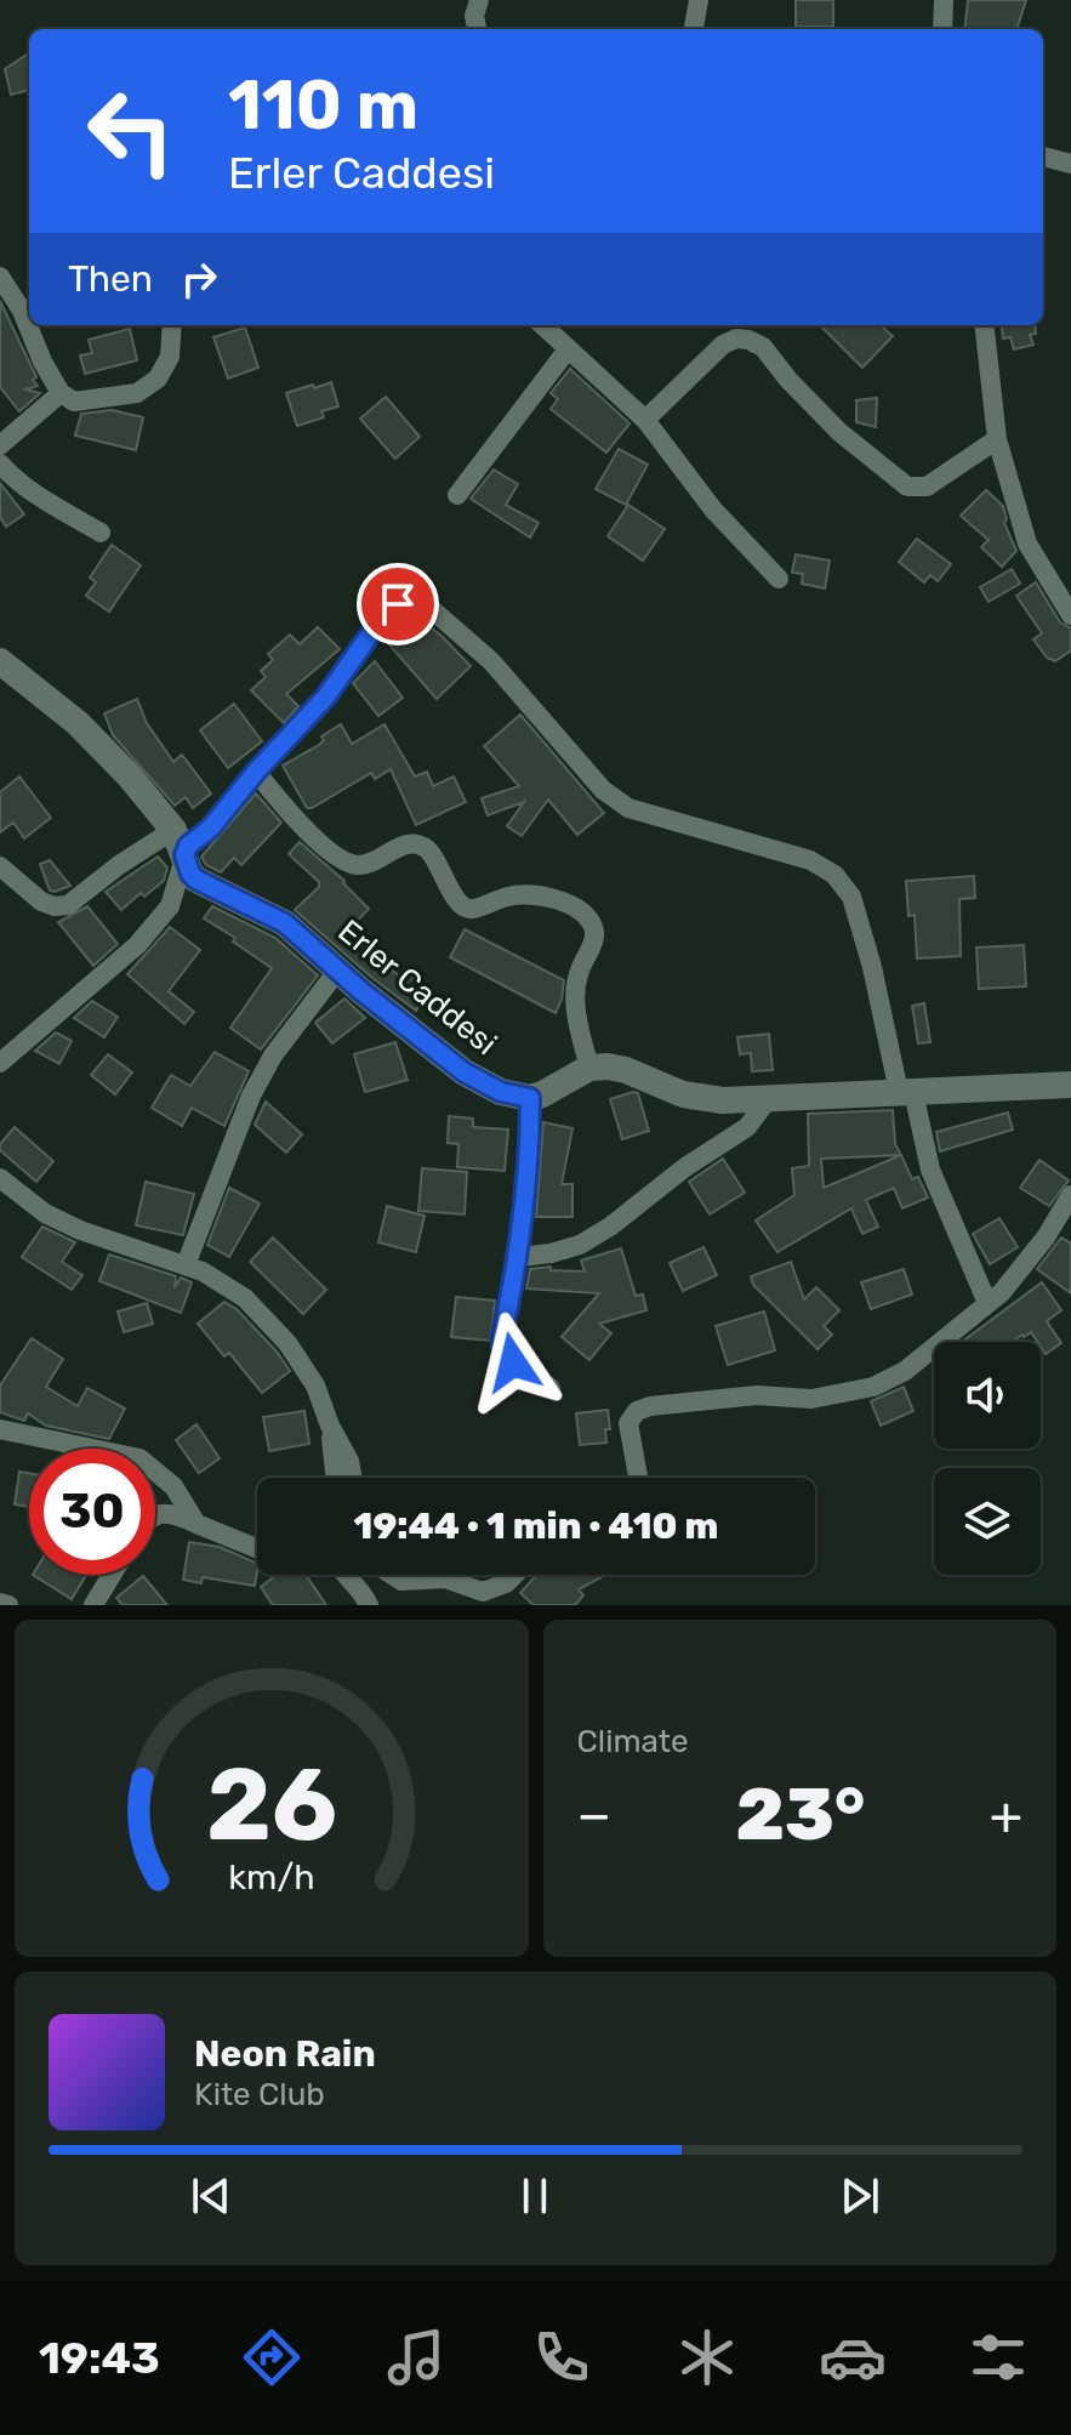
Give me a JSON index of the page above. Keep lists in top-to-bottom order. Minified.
{"streets":{"street":["Erler Caddesi"]},"page":{"turn":["110 m","Erler Caddesi"],"then":"Then","limit":"30","trip":"19:44 · 1 min · 410 m","tile":"Climate","heat":["−","23°","+"],"song":["Neon Rain","Kite Club"],"tabs":"19:43","gauge":["26","km/h"]}}
